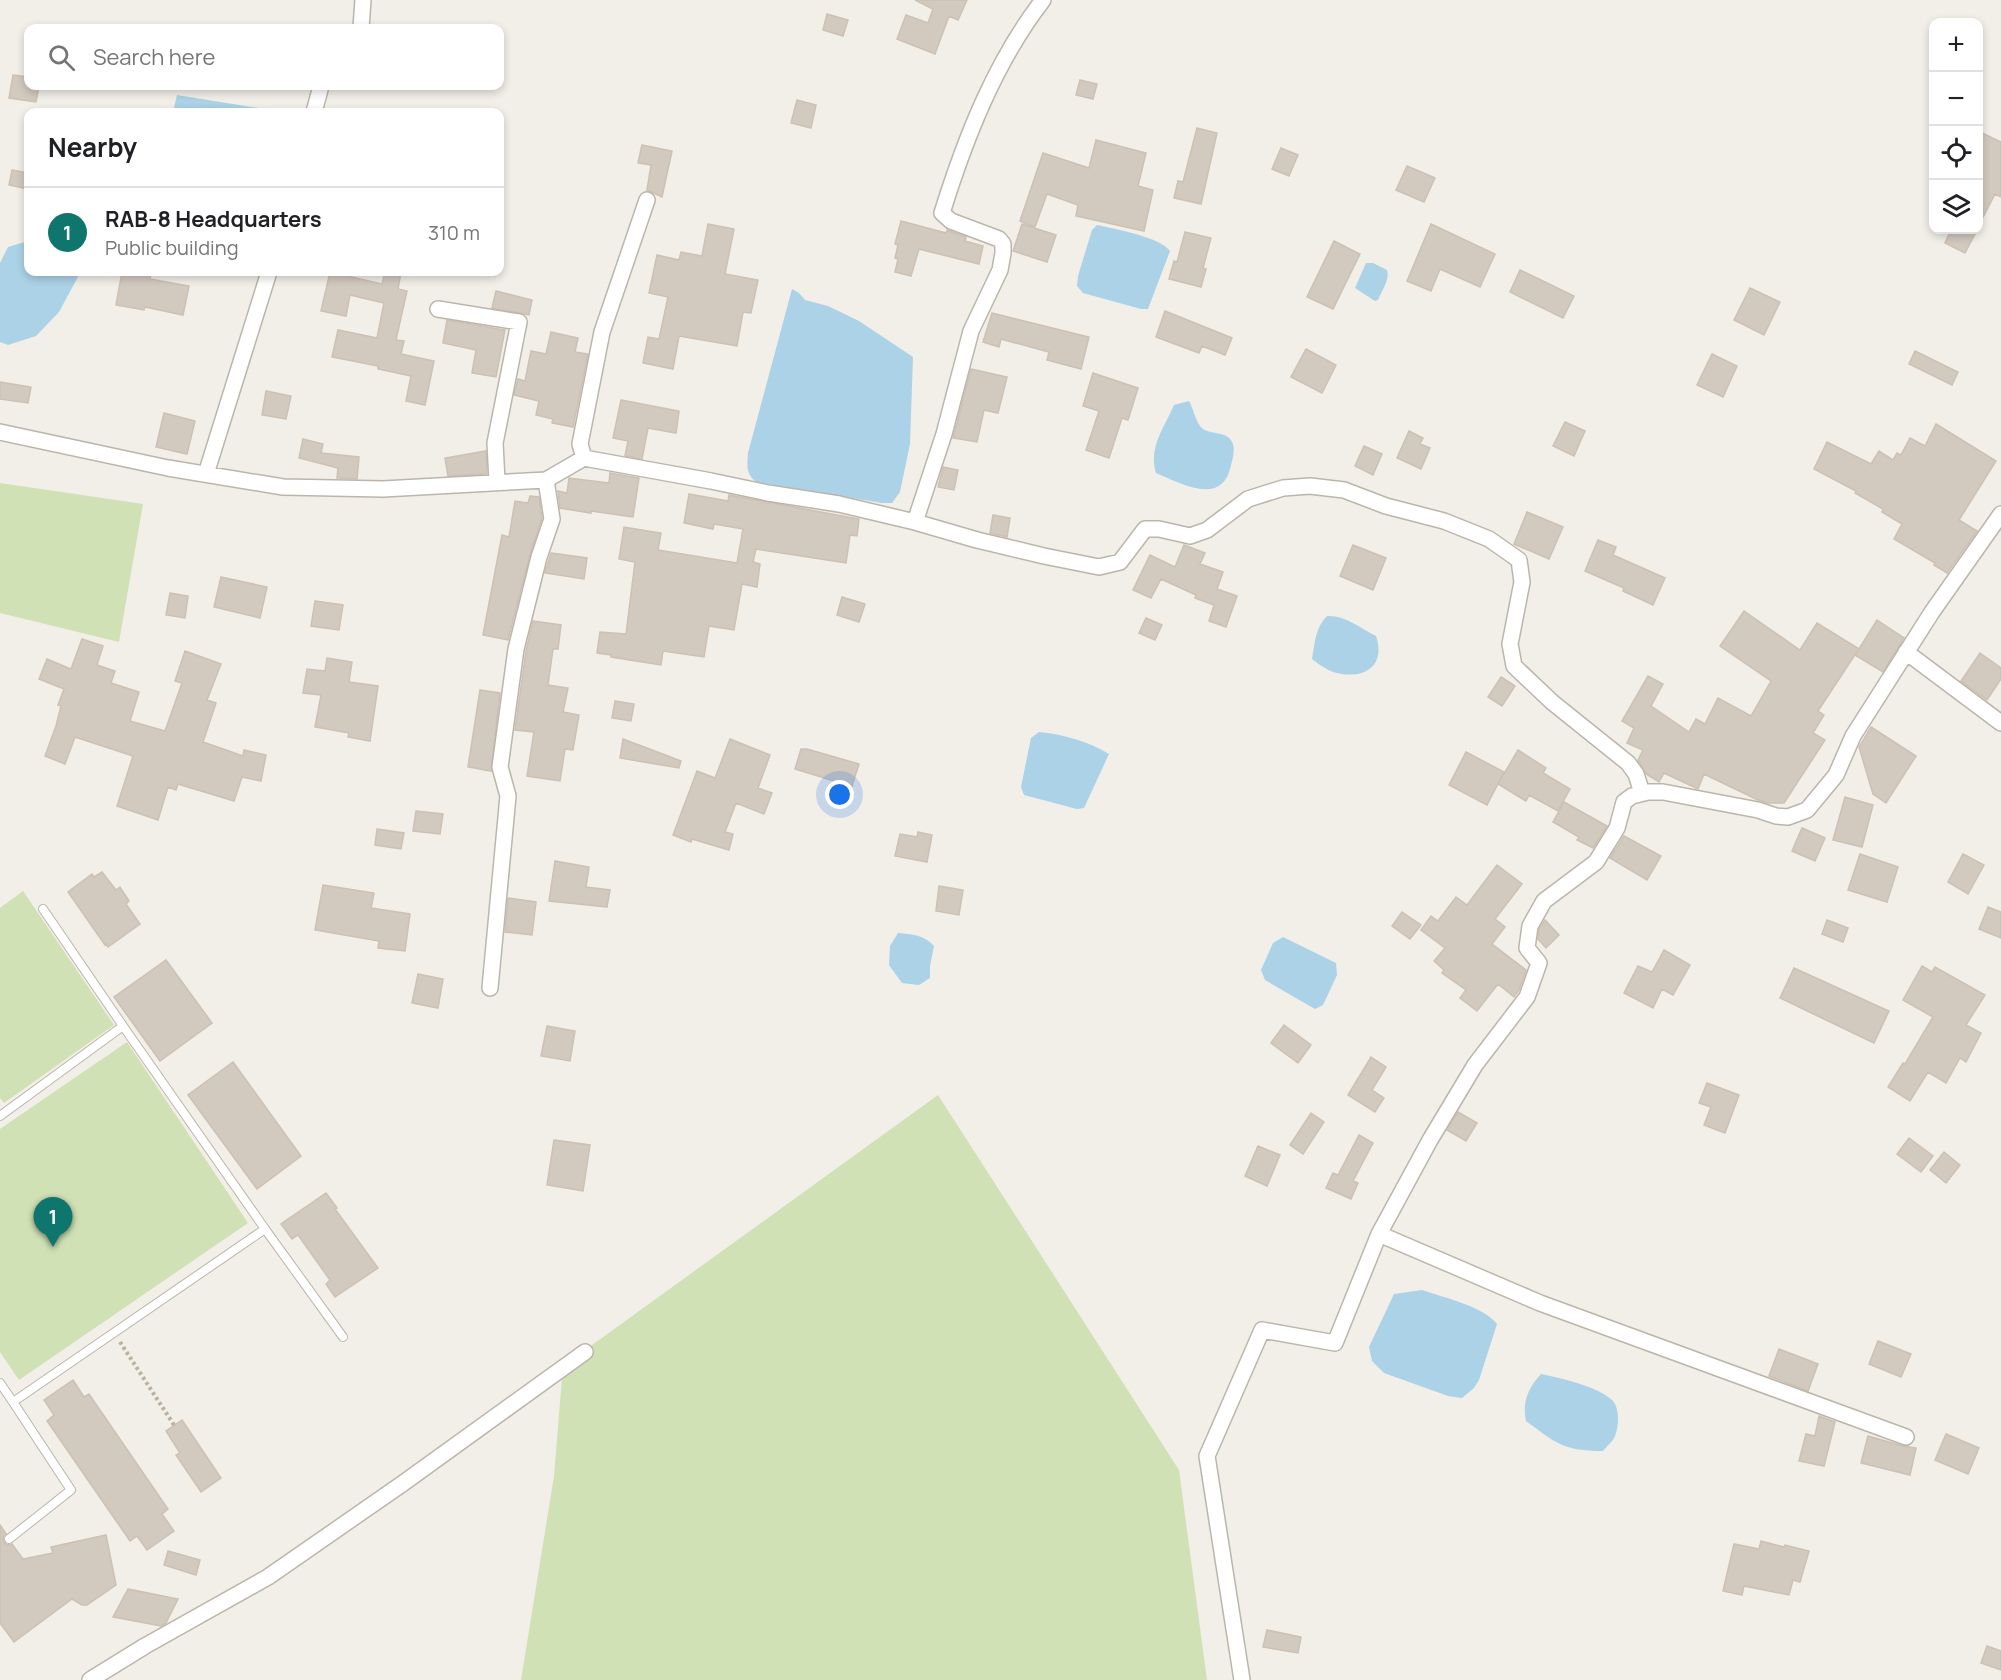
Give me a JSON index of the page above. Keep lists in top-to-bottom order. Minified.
{"page":{"map_buttons":["+","−"],"search":"Search here","heading":"Nearby","list":[{"mark":"1","name":"RAB-8 Headquarters","note":"Public building","value":"310 m"}],"pins":"1"}}
